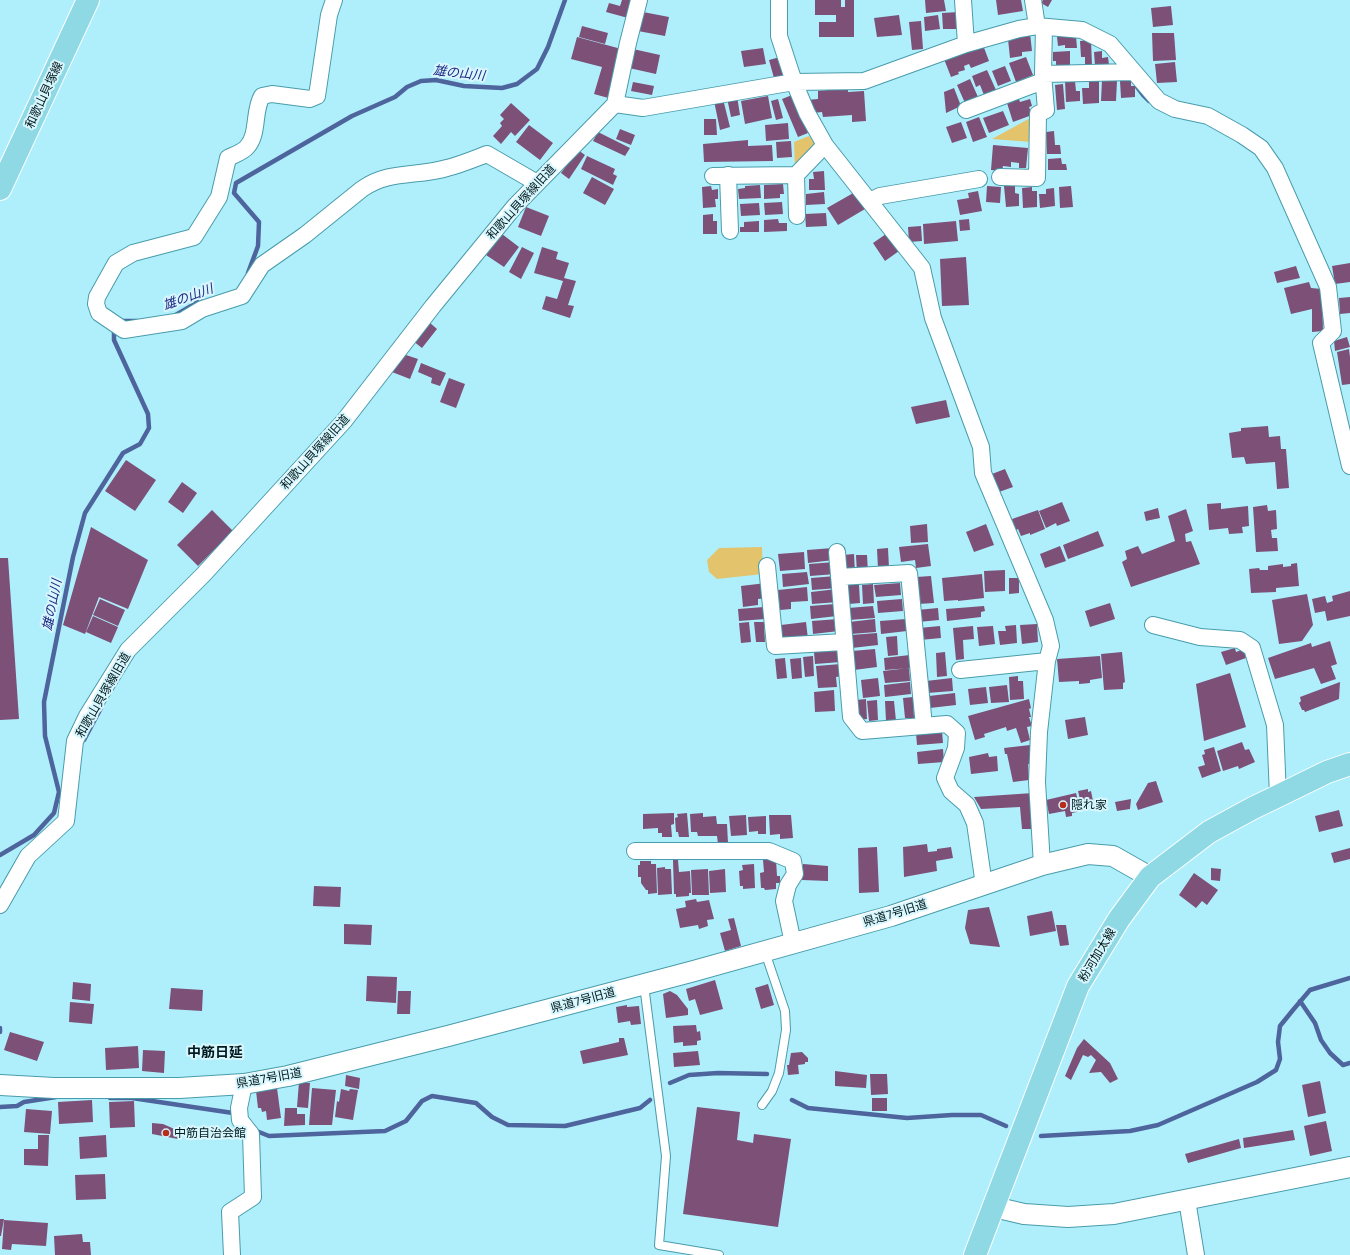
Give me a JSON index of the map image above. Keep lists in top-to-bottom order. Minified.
{"streets":{"main road":["和歌山貝塚線","粉河加太線"],"street":["和歌山貝塚線旧道","県道7号旧道"]},"crossings":[["県道7号旧道","粉河加太線"]],"districts":["中筋日延"],"water":["雄の山川"],"places":["隠れ家","中筋自治会館"]}
